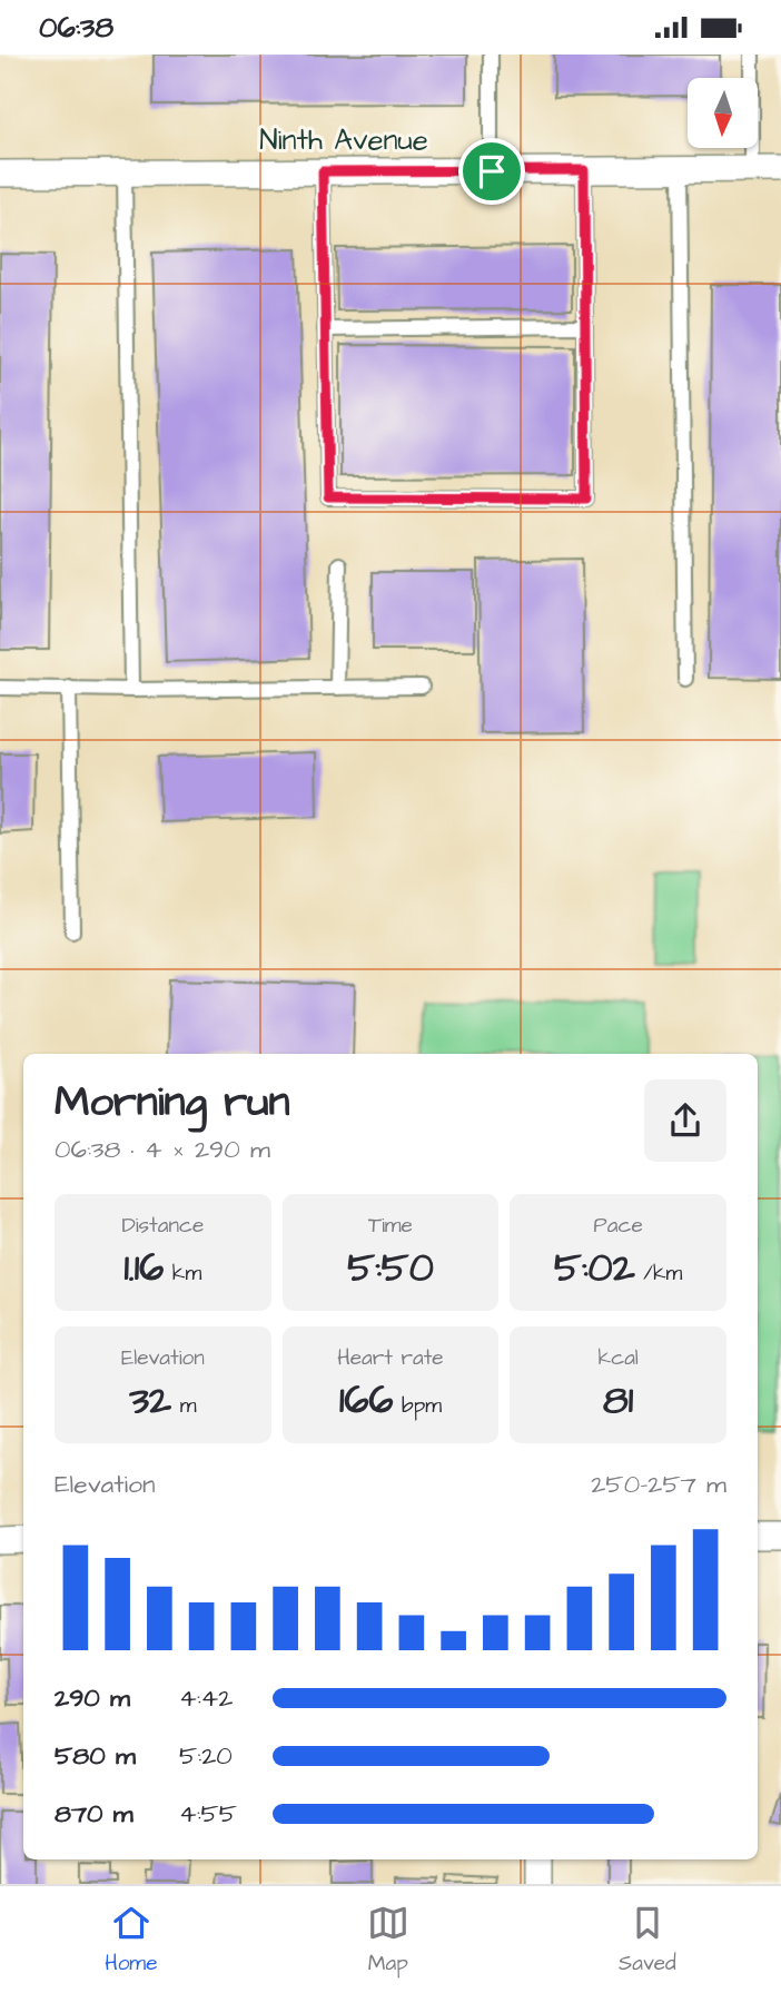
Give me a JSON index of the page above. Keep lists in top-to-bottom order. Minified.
{"streets":{"street":["Ninth Avenue"]},"north":"bottom","page":{"status":"06:38","heading":["Morning run","06:38 · 4 × 290 m"],"stats":[["Distance","1.16 km"],["Time","5:50"],["Pace","5:02 /km"],["Elevation","32 m"],["Heart rate","166 bpm"],["kcal","81"]],"chart":["Elevation","250–257 m"],"list":[{"name":"290 m","note":"4:42"},{"name":"580 m","note":"5:20"},{"name":"870 m","note":"4:55"}],"tabs":["Home","Map","Saved"]}}
